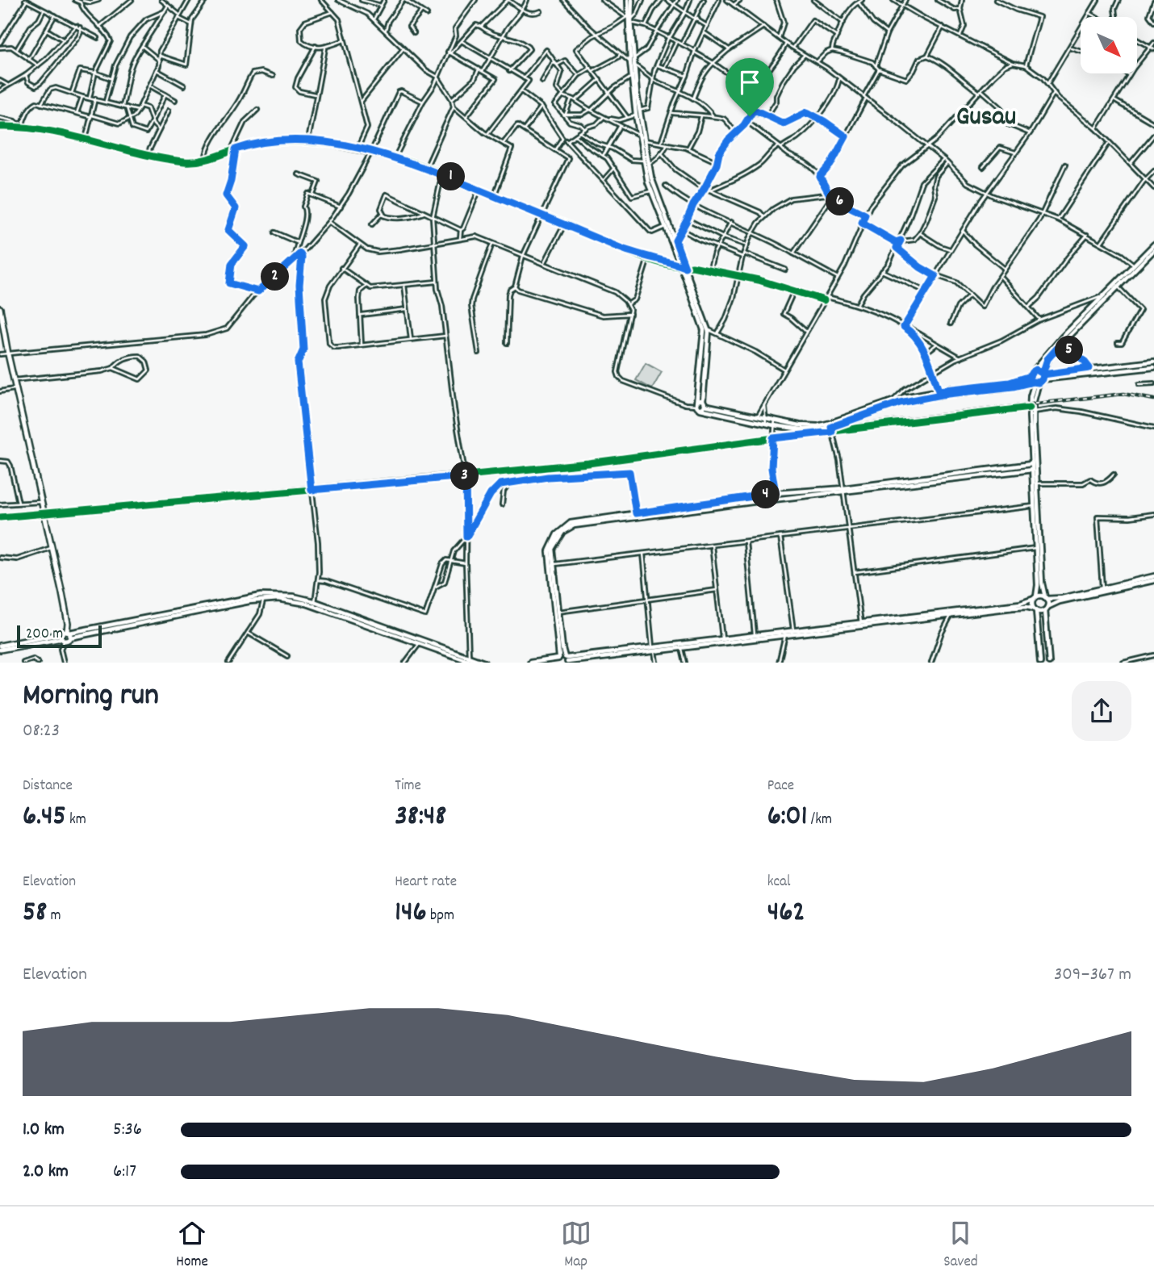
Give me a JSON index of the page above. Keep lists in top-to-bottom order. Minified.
{"districts":["Gusau"],"scale_bar":"200 m","north":"bottom right","page":{"pins":["1","6","2","5","3","4"],"scale":"200 m","heading":["Morning run","08:23"],"stats":[["Distance","6.45 km"],["Time","38:48"],["Pace","6:01 /km"],["Elevation","58 m"],["Heart rate","146 bpm"],["kcal","462"]],"chart":["Elevation","309–367 m"],"list":[{"name":"1.0 km","note":"5:36"},{"name":"2.0 km","note":"6:17"}],"tabs":["Home","Map","Saved"]}}
